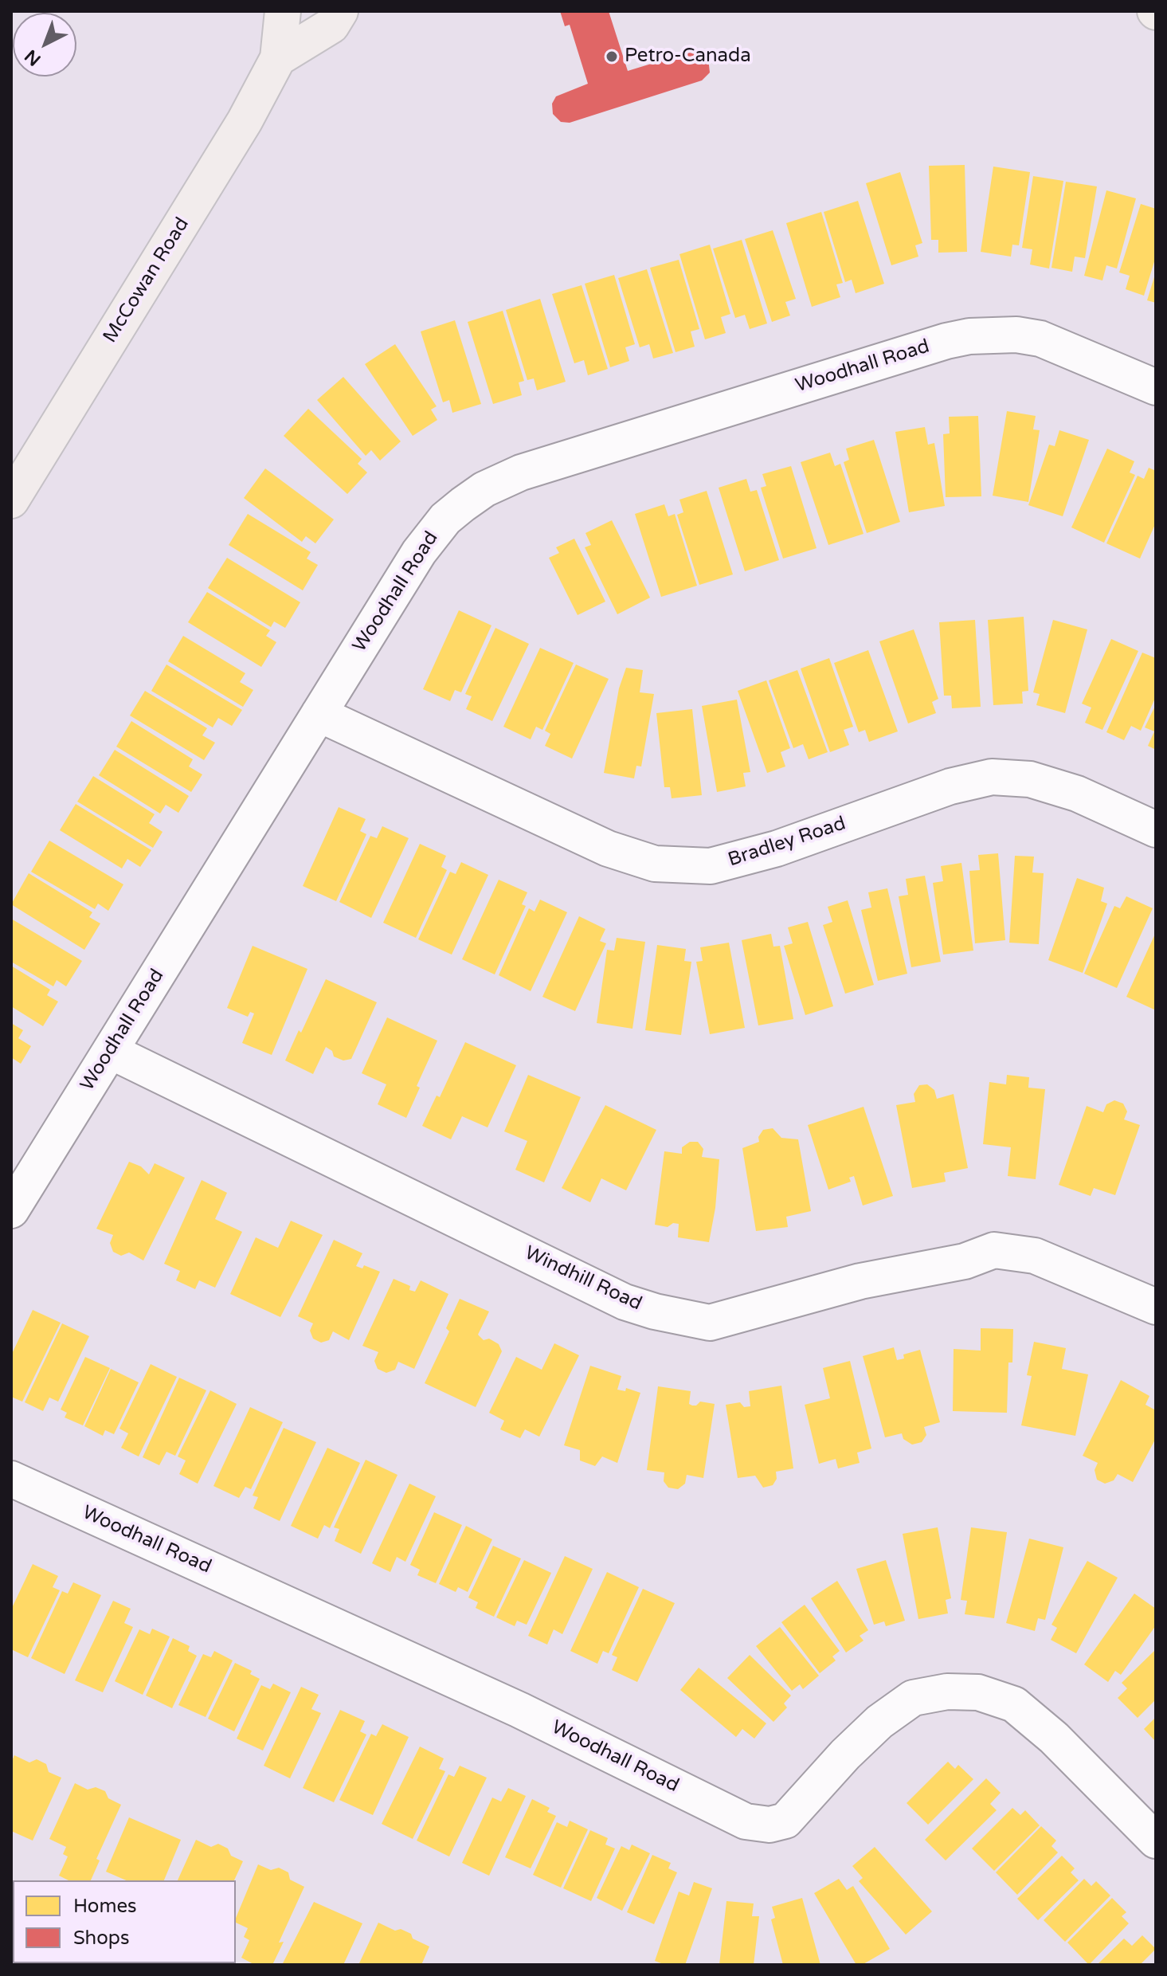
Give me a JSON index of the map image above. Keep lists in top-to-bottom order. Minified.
{"streets":{"main road":["McCowan Road"],"street":["Woodhall Road","Bradley Road","Windhill Road"]},"crossings":[["Woodhall Road","Bradley Road"],["Woodhall Road","Windhill Road"]],"places":["Petro-Canada"],"legend":["Homes","Shops"],"north":"bottom left"}
